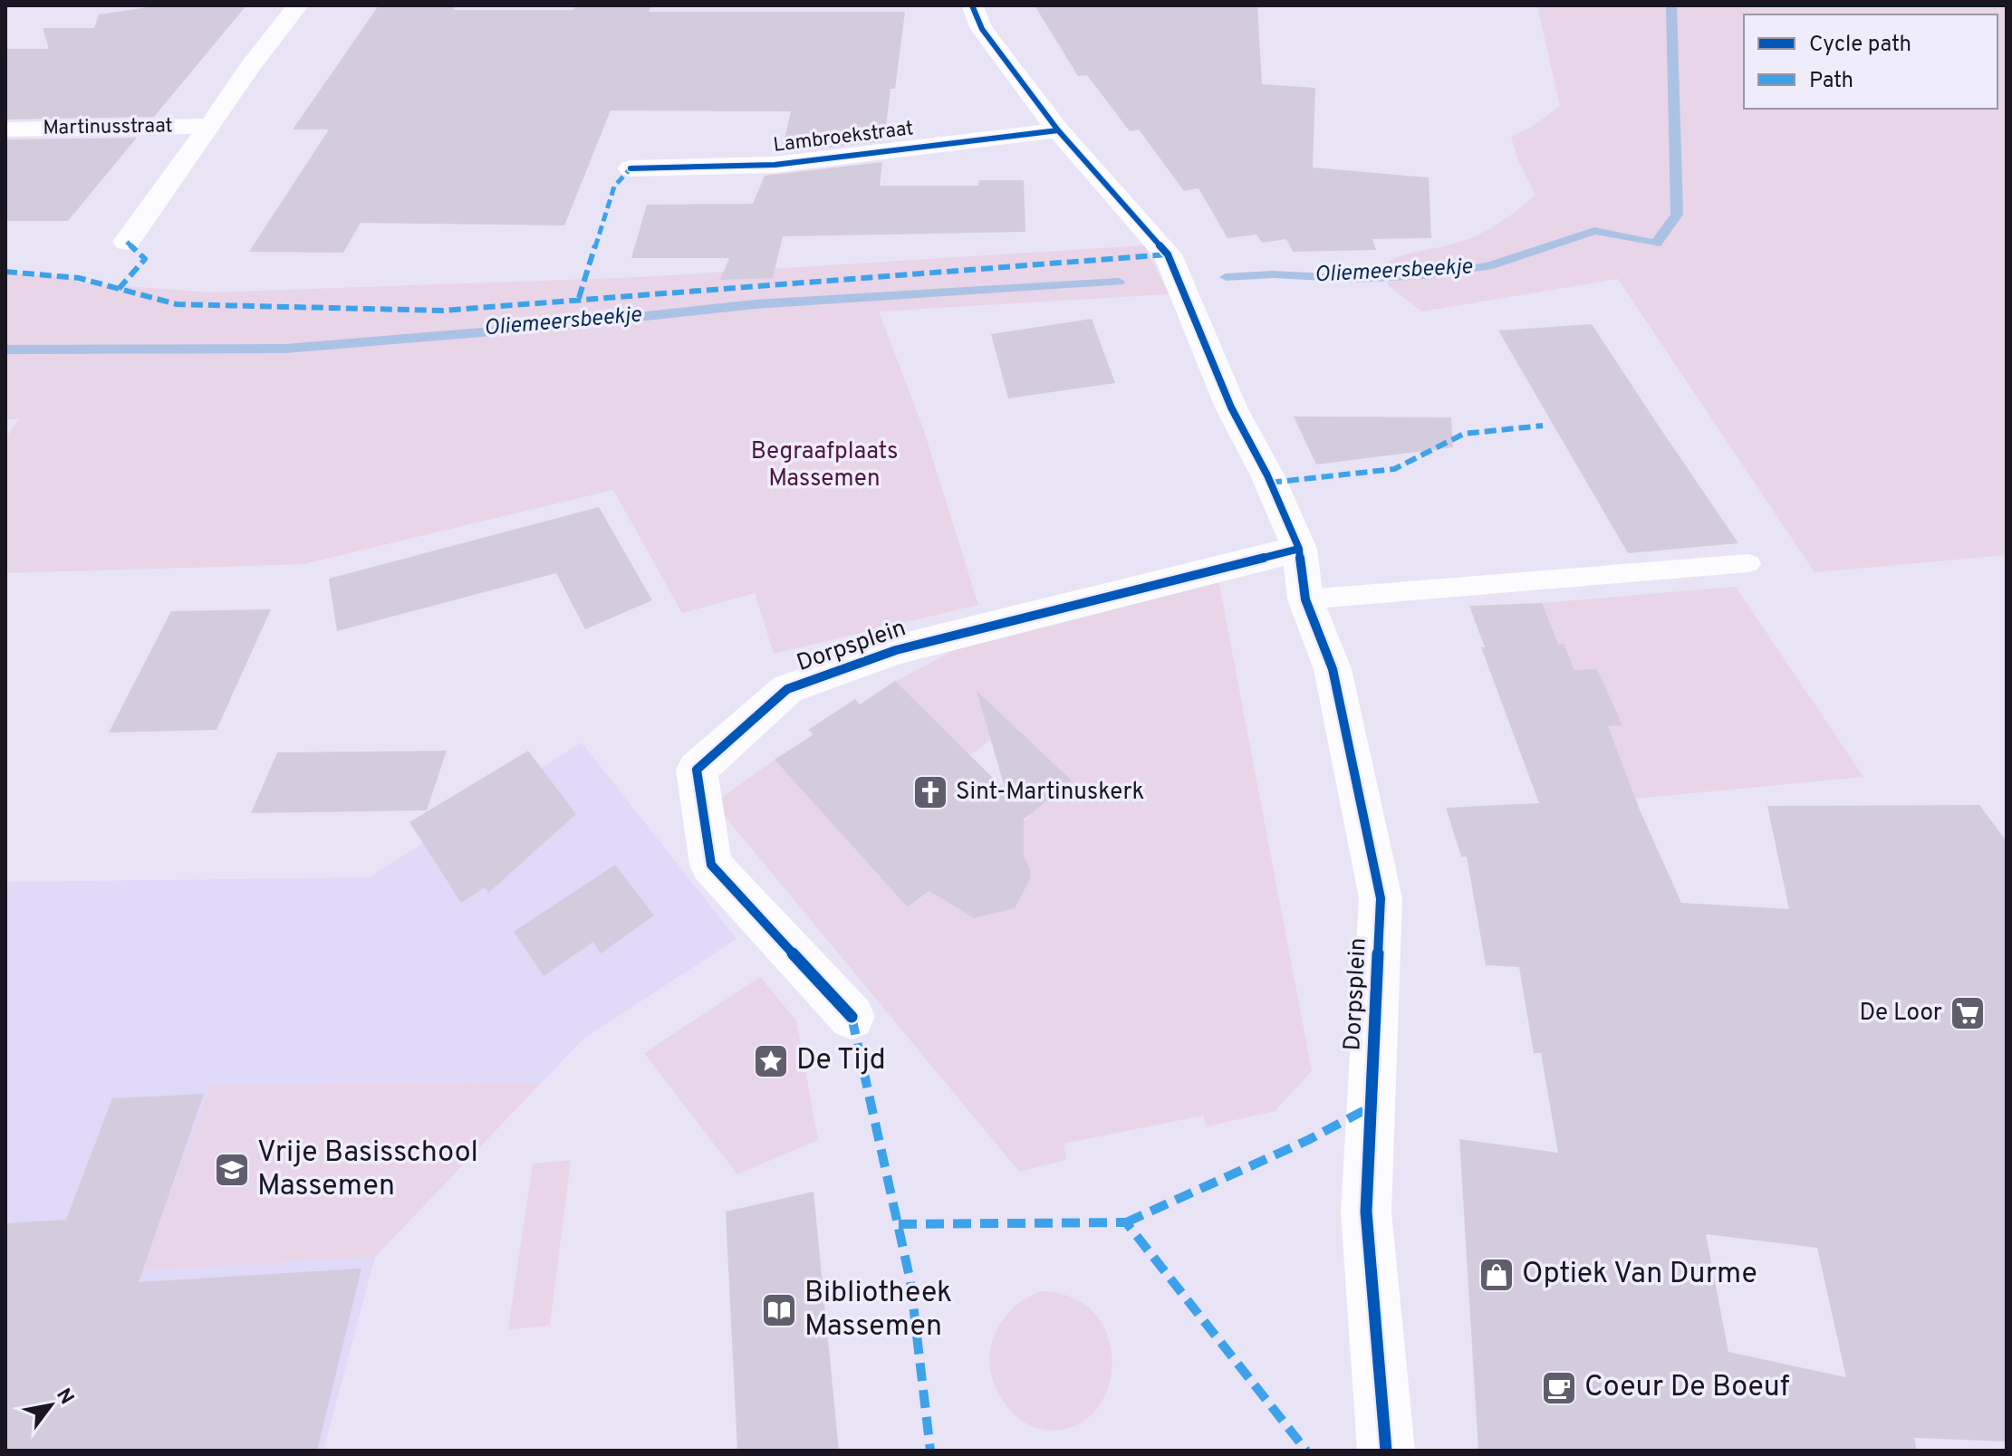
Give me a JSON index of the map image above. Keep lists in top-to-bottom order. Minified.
{"streets":{"street":["Martinusstraat","Lambroekstraat","Dorpsplein"]},"crossings":[["Lambroekstraat","Dorpsplein"]],"water":["Oliemeersbeekje"],"parks":["Begraafplaats Massemen"],"places":{"church":["Sint-Martinuskerk"],"supermarket":["De Loor"],"place":["De Tijd"],"school or university":["Vrije Basisschool Massemen"],"shop":["Optiek Van Durme"],"library":["Bibliotheek Massemen"],"cafe":["Coeur De Boeuf"]},"legend":["Cycle path","Path"],"north":"top right"}
